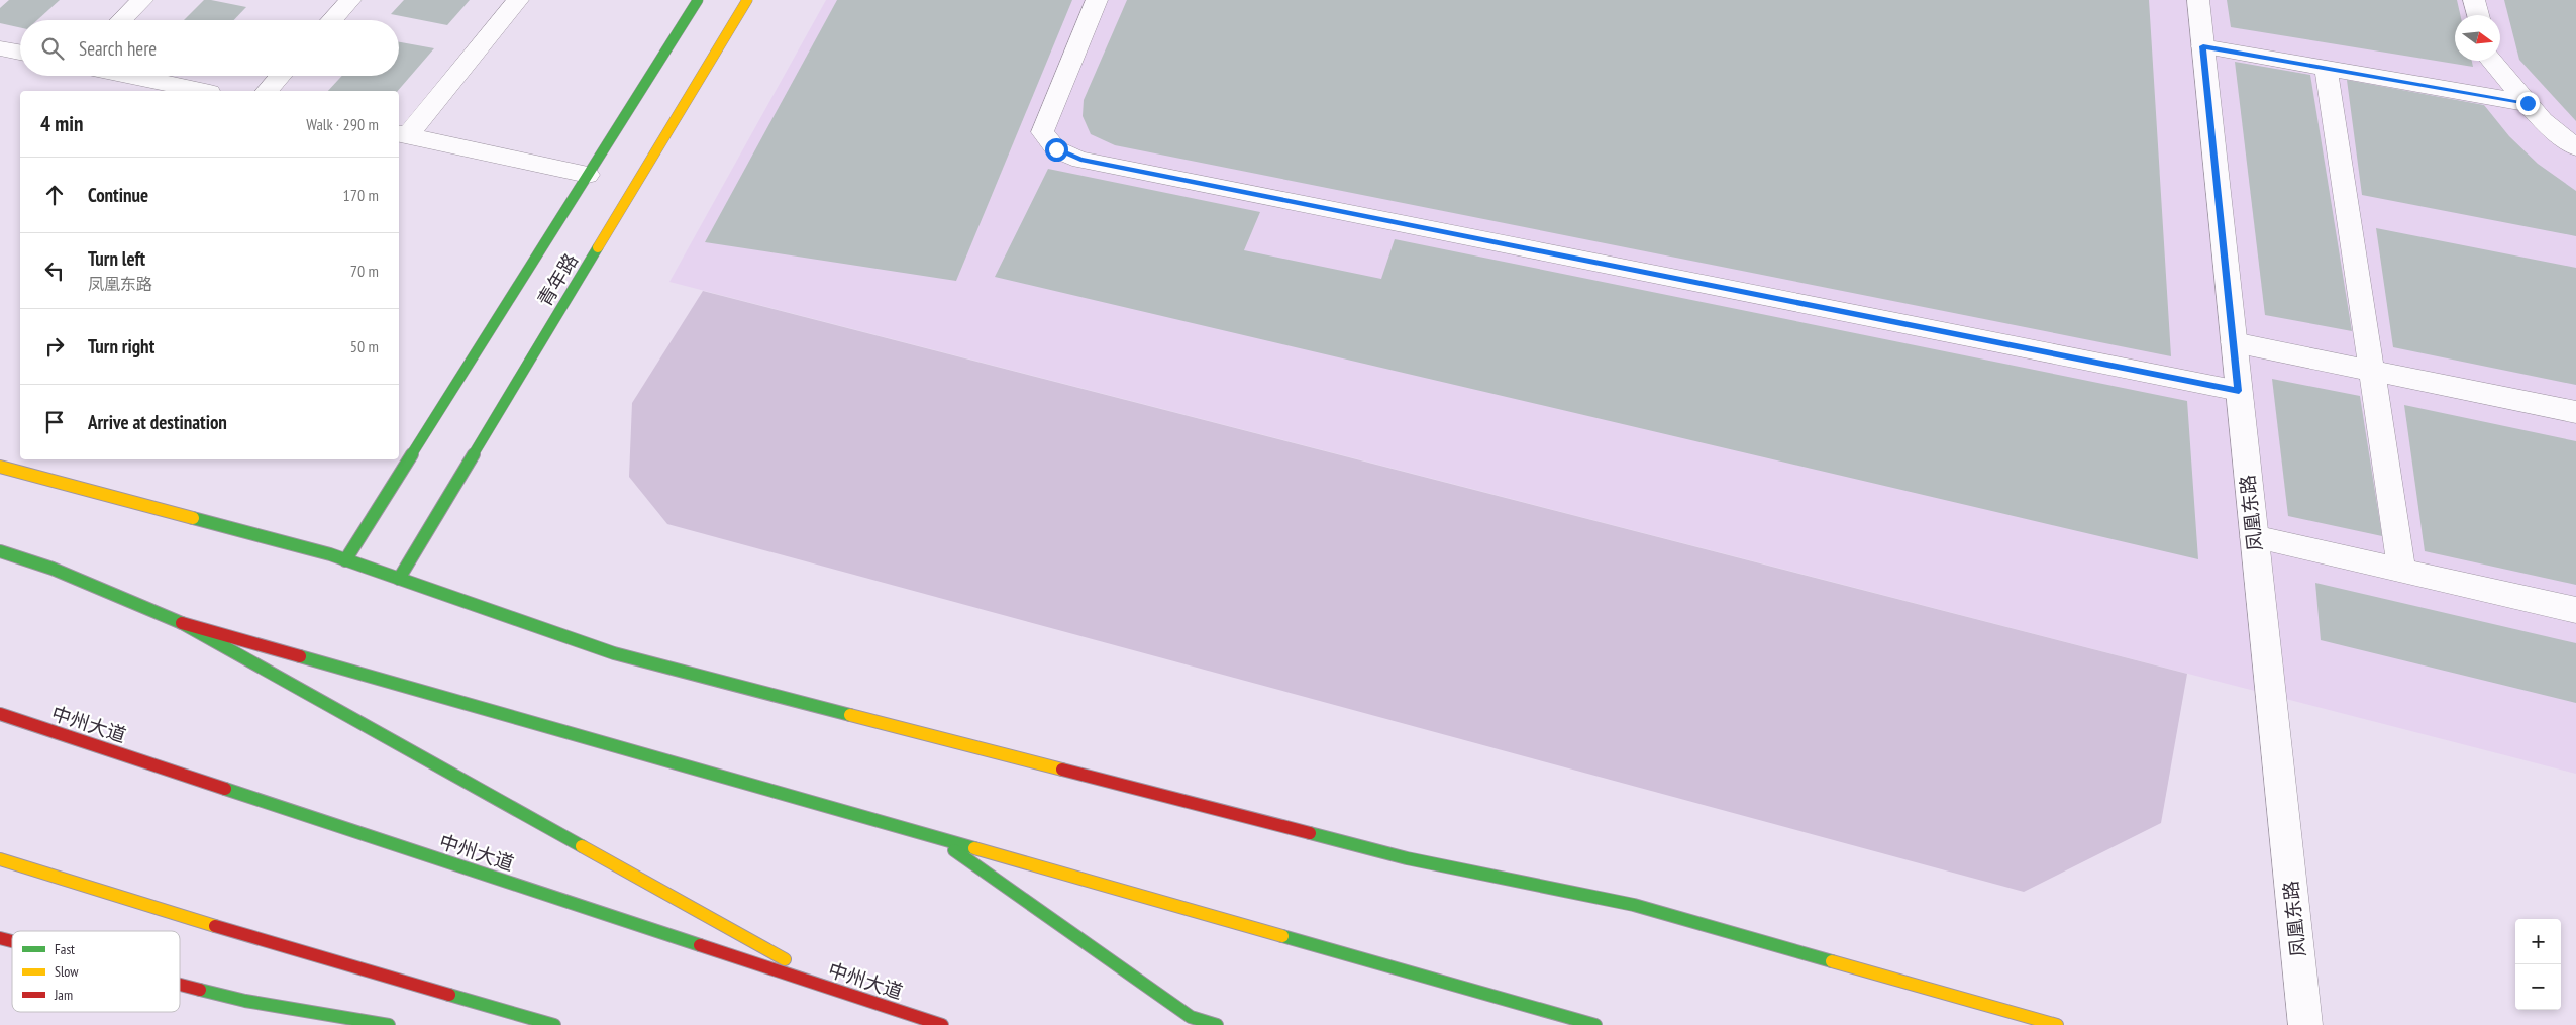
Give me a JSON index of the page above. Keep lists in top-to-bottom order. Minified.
{"streets":{"main road":["青年路","中州大道"],"street":["凤凰东路"]},"legend":["Fast","Slow","Jam"],"north":"right","page":{"search":"Search here","heading":["4 min","Walk · 290 m"],"list":[["Continue","170 m"],["Turn left","凤凰东路","70 m"],["Turn right","50 m"],"Arrive at destination"],"map_buttons":["+","−"]}}
